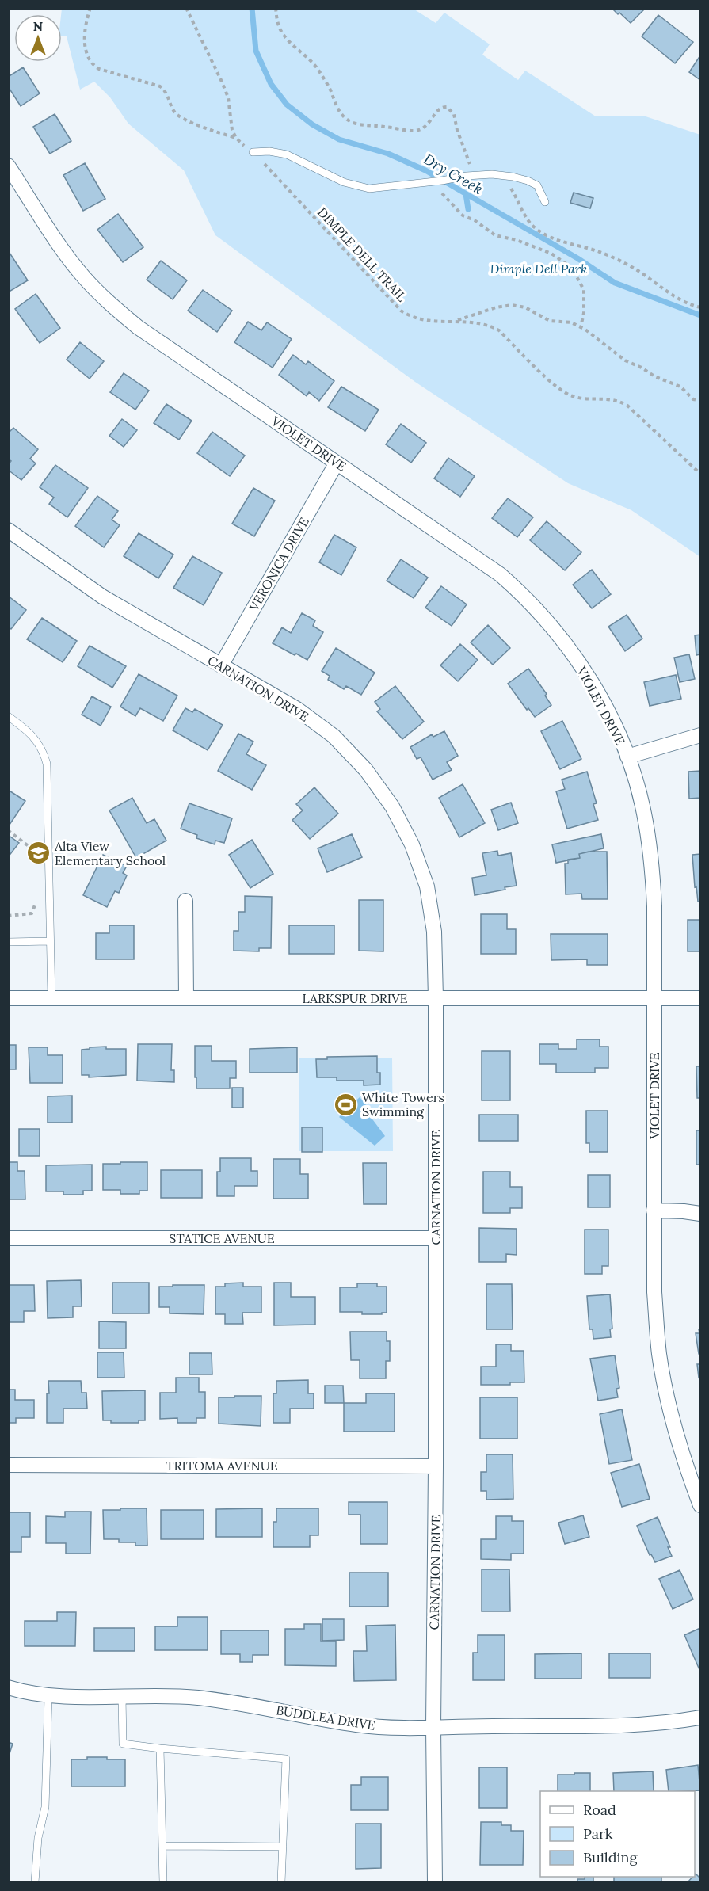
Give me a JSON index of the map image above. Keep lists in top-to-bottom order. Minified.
{"streets":{"street":["VIOLET DRIVE","VERONICA DRIVE","CARNATION DRIVE","LARKSPUR DRIVE","STATICE AVENUE","TRITOMA AVENUE","BUDDLEA DRIVE"],"path":["DIMPLE DELL TRAIL"]},"crossings":[["VIOLET DRIVE","VERONICA DRIVE"],["VIOLET DRIVE","LARKSPUR DRIVE"],["VERONICA DRIVE","CARNATION DRIVE"],["CARNATION DRIVE","LARKSPUR DRIVE"],["CARNATION DRIVE","STATICE AVENUE"],["CARNATION DRIVE","TRITOMA AVENUE"],["CARNATION DRIVE","BUDDLEA DRIVE"]],"water":["Dry Creek"],"parks":["Dimple Dell Park"],"places":{"school or university":["Alta View Elementary School"],"sports":["White Towers Swimming"]},"legend":["Road","Park","Building"],"north":"top"}
